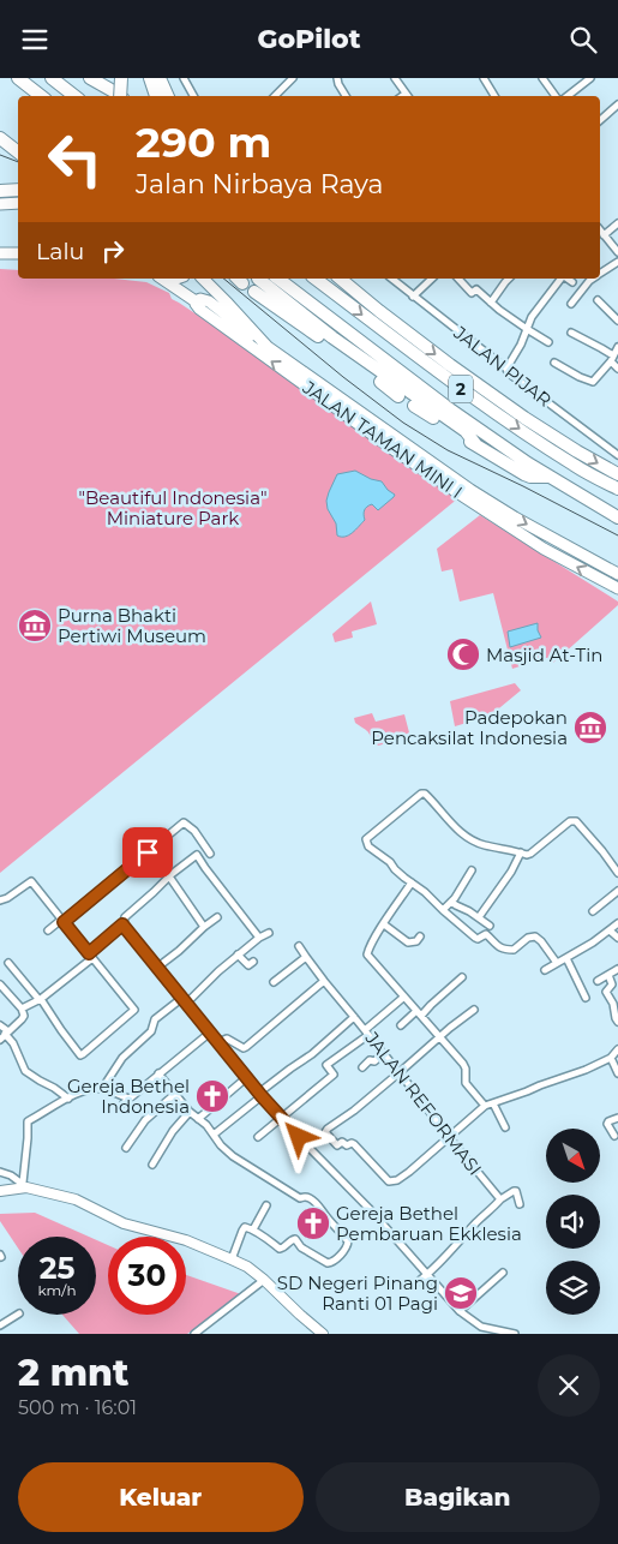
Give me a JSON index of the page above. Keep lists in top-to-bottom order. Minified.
{"streets":{"highway":["2"],"main road":["JALAN TAMAN MINI I"],"street":["JALAN PIJAR","JALAN REFORMASI"]},"parks":["\"Beautiful Indonesia\" Miniature Park"],"places":{"museum":["Purna Bhakti Pertiwi Museum","Padepokan Pencaksilat Indonesia"],"mosque":["Masjid At-Tin"],"church":["Gereja Bethel Indonesia","Gereja Bethel Pembaruan Ekklesia"],"school or university":["SD Negeri Pinang Ranti 01 Pagi"]},"north":"bottom right","page":{"header":"GoPilot","turn":["290 m","Jalan Nirbaya Raya"],"then":"Lalu","speed":"25 km/h","limit":"30","heading":["2 mnt","500 m · 16:01"],"buttons":["Keluar","Bagikan"]}}
